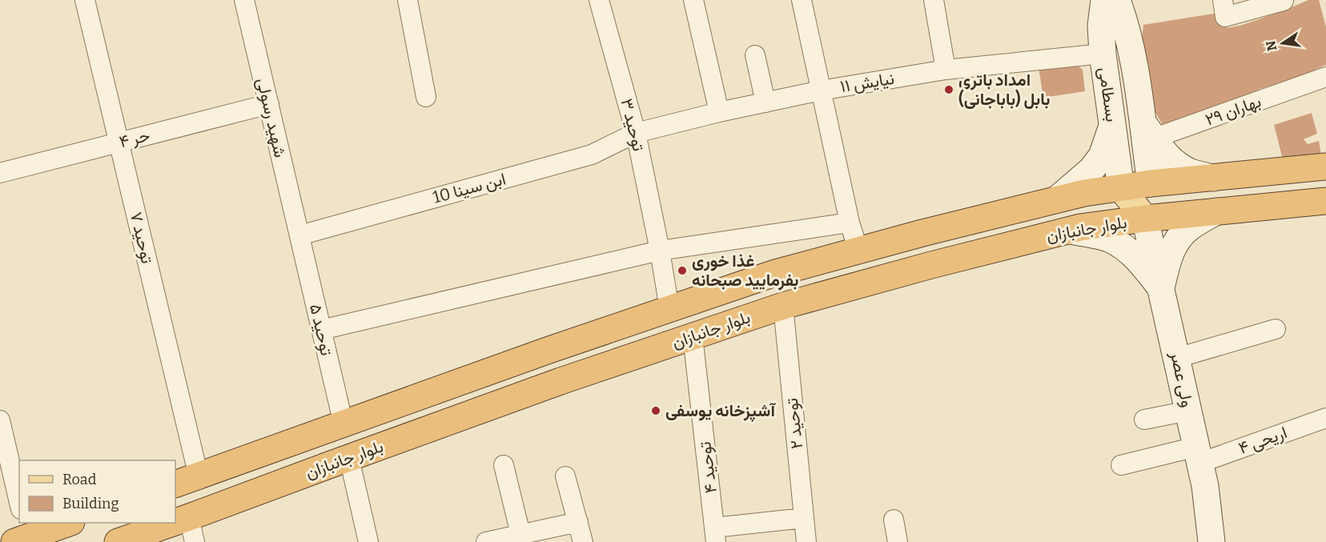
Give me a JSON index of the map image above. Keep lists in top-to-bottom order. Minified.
{"streets":{"highway":["بلوار جانبازان"],"main road":["بسطامی","ولی عصر"],"street":["نیایش ۱۱","بهاران ۲۹","شهید رسولی","توحید ۳","حر ۴","ابن سینا 10","توحید ۷","توحید ۵","توحید ۲","اریحی ۴","توحید ۴"]},"crossings":[["نیایش ۱۱","بسطامی"],["نیایش ۱۱","توحید ۳"],["نیایش ۱۱","ابن سینا 10"],["بسطامی","بهاران ۲۹"],["بسطامی","بلوار جانبازان"],["شهید رسولی","حر ۴"],["شهید رسولی","ابن سینا 10"],["شهید رسولی","توحید ۵"],["توحید ۳","ابن سینا 10"],["توحید ۳","بلوار جانبازان"],["حر ۴","توحید ۷"],["ابن سینا 10","توحید ۵"],["بلوار جانبازان","توحید ۷"],["بلوار جانبازان","توحید ۵"],["بلوار جانبازان","ولی عصر"],["بلوار جانبازان","توحید ۲"],["بلوار جانبازان","توحید ۴"],["ولی عصر","اریحی ۴"]],"places":["امداد باتری بابل (باباجانی)","غذا خوری بفرمایید صبحانه","آشپزخانه یوسفی"],"legend":["Road","Building"],"north":"left"}
